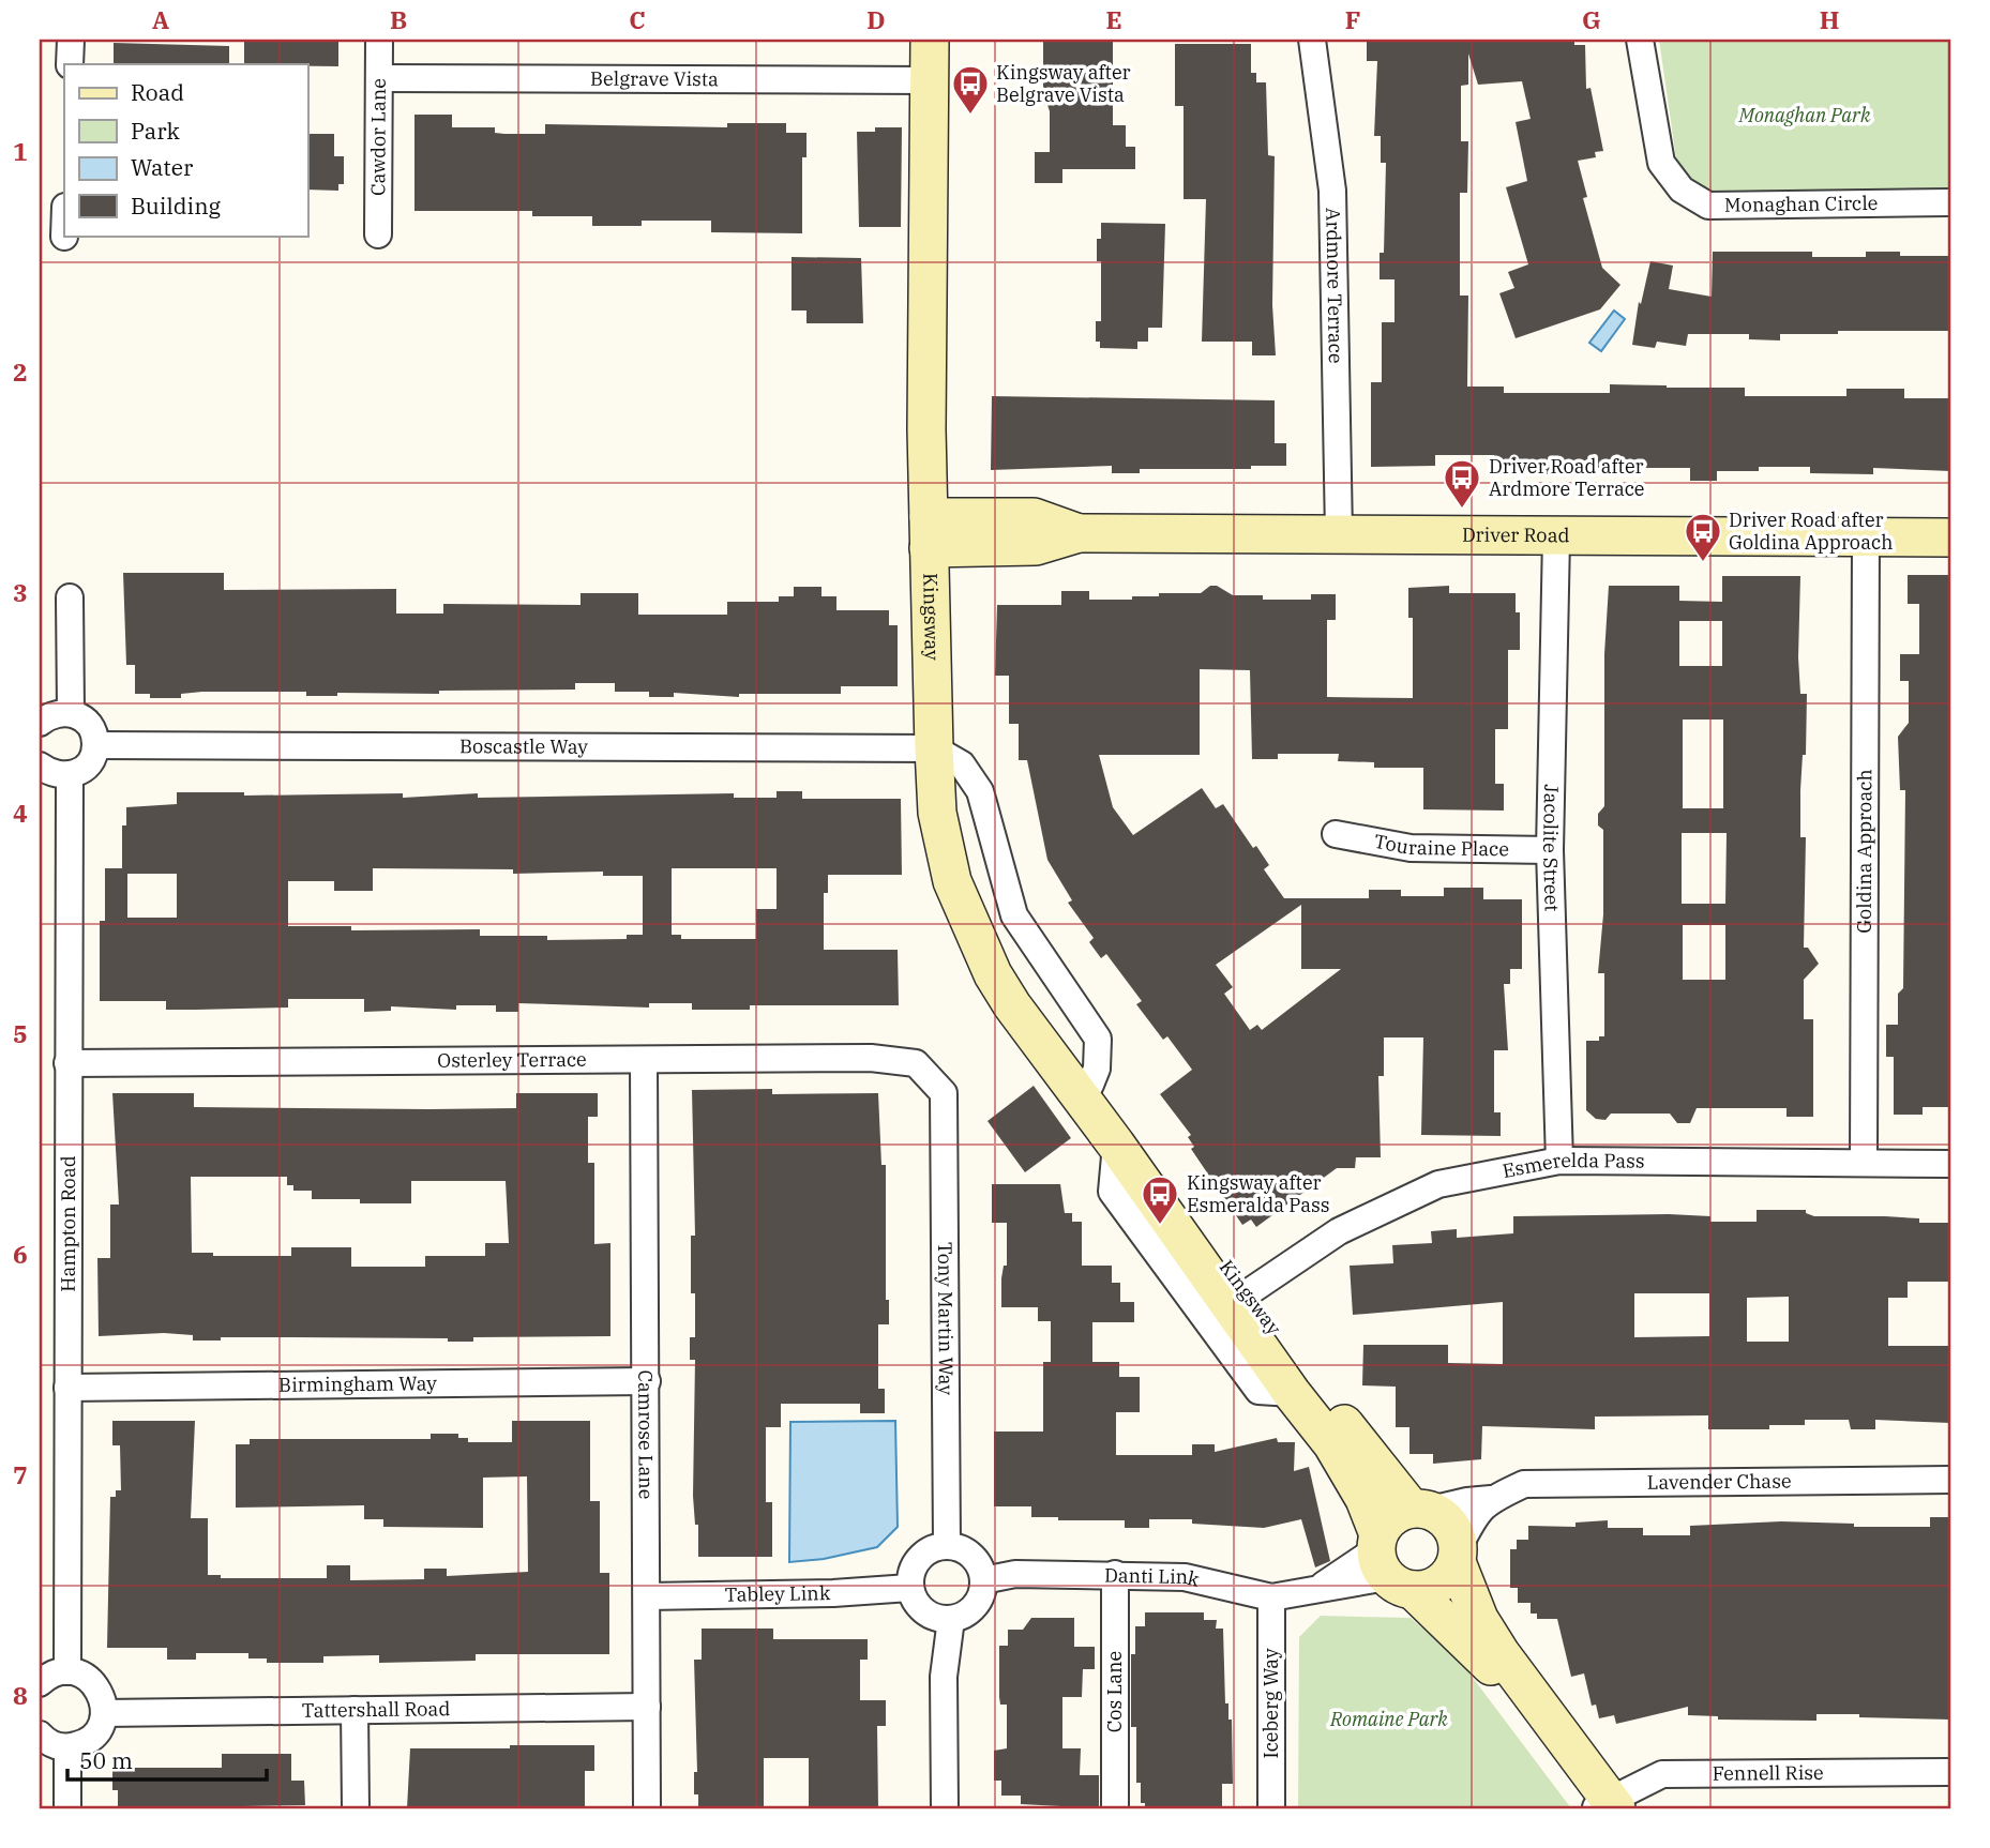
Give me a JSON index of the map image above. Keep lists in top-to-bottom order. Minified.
{"streets":{"main road":["Driver Road","Kingsway"],"street":["Belgrave Vista","Cawdor Lane","Monaghan Circle","Ardmore Terrace","Boscastle Way","Touraine Place","Jacolite Street","Goldina Approach","Osterley Terrace","Esmerelda Pass","Hampton Road","Tony Martin Way","Birmingham Way","Camrose Lane","Lavender Chase","Danti Link","Tabley Link","Cos Lane","Iceberg Way","Tattershall Road","Fennell Rise"]},"crossings":[["Belgrave Vista","Cawdor Lane"],["Belgrave Vista","Kingsway"],["Ardmore Terrace","Driver Road"],["Driver Road","Kingsway"],["Driver Road","Jacolite Street"],["Driver Road","Goldina Approach"],["Kingsway","Boscastle Way"],["Kingsway","Esmerelda Pass"],["Kingsway","Lavender Chase"],["Kingsway","Danti Link"],["Kingsway","Fennell Rise"],["Touraine Place","Jacolite Street"],["Jacolite Street","Esmerelda Pass"],["Goldina Approach","Esmerelda Pass"],["Osterley Terrace","Hampton Road"],["Osterley Terrace","Tony Martin Way"],["Osterley Terrace","Camrose Lane"],["Hampton Road","Birmingham Way"],["Tony Martin Way","Danti Link"],["Tony Martin Way","Tabley Link"],["Birmingham Way","Camrose Lane"],["Camrose Lane","Tabley Link"],["Camrose Lane","Tattershall Road"],["Lavender Chase","Danti Link"],["Danti Link","Tabley Link"],["Danti Link","Cos Lane"],["Danti Link","Iceberg Way"]],"parks":["Monaghan Park","Romaine Park"],"places":{"bus stop":["Kingsway after Belgrave Vista","Driver Road after Ardmore Terrace","Driver Road after Goldina Approach","Kingsway after Esmeralda Pass"]},"legend":["Road","Park","Water","Building"],"scale_bar":"50 m","grid":{"columns":["A","B","C","D","E","F","G","H"],"rows":["1","2","3","4","5","6","7","8"]}}
